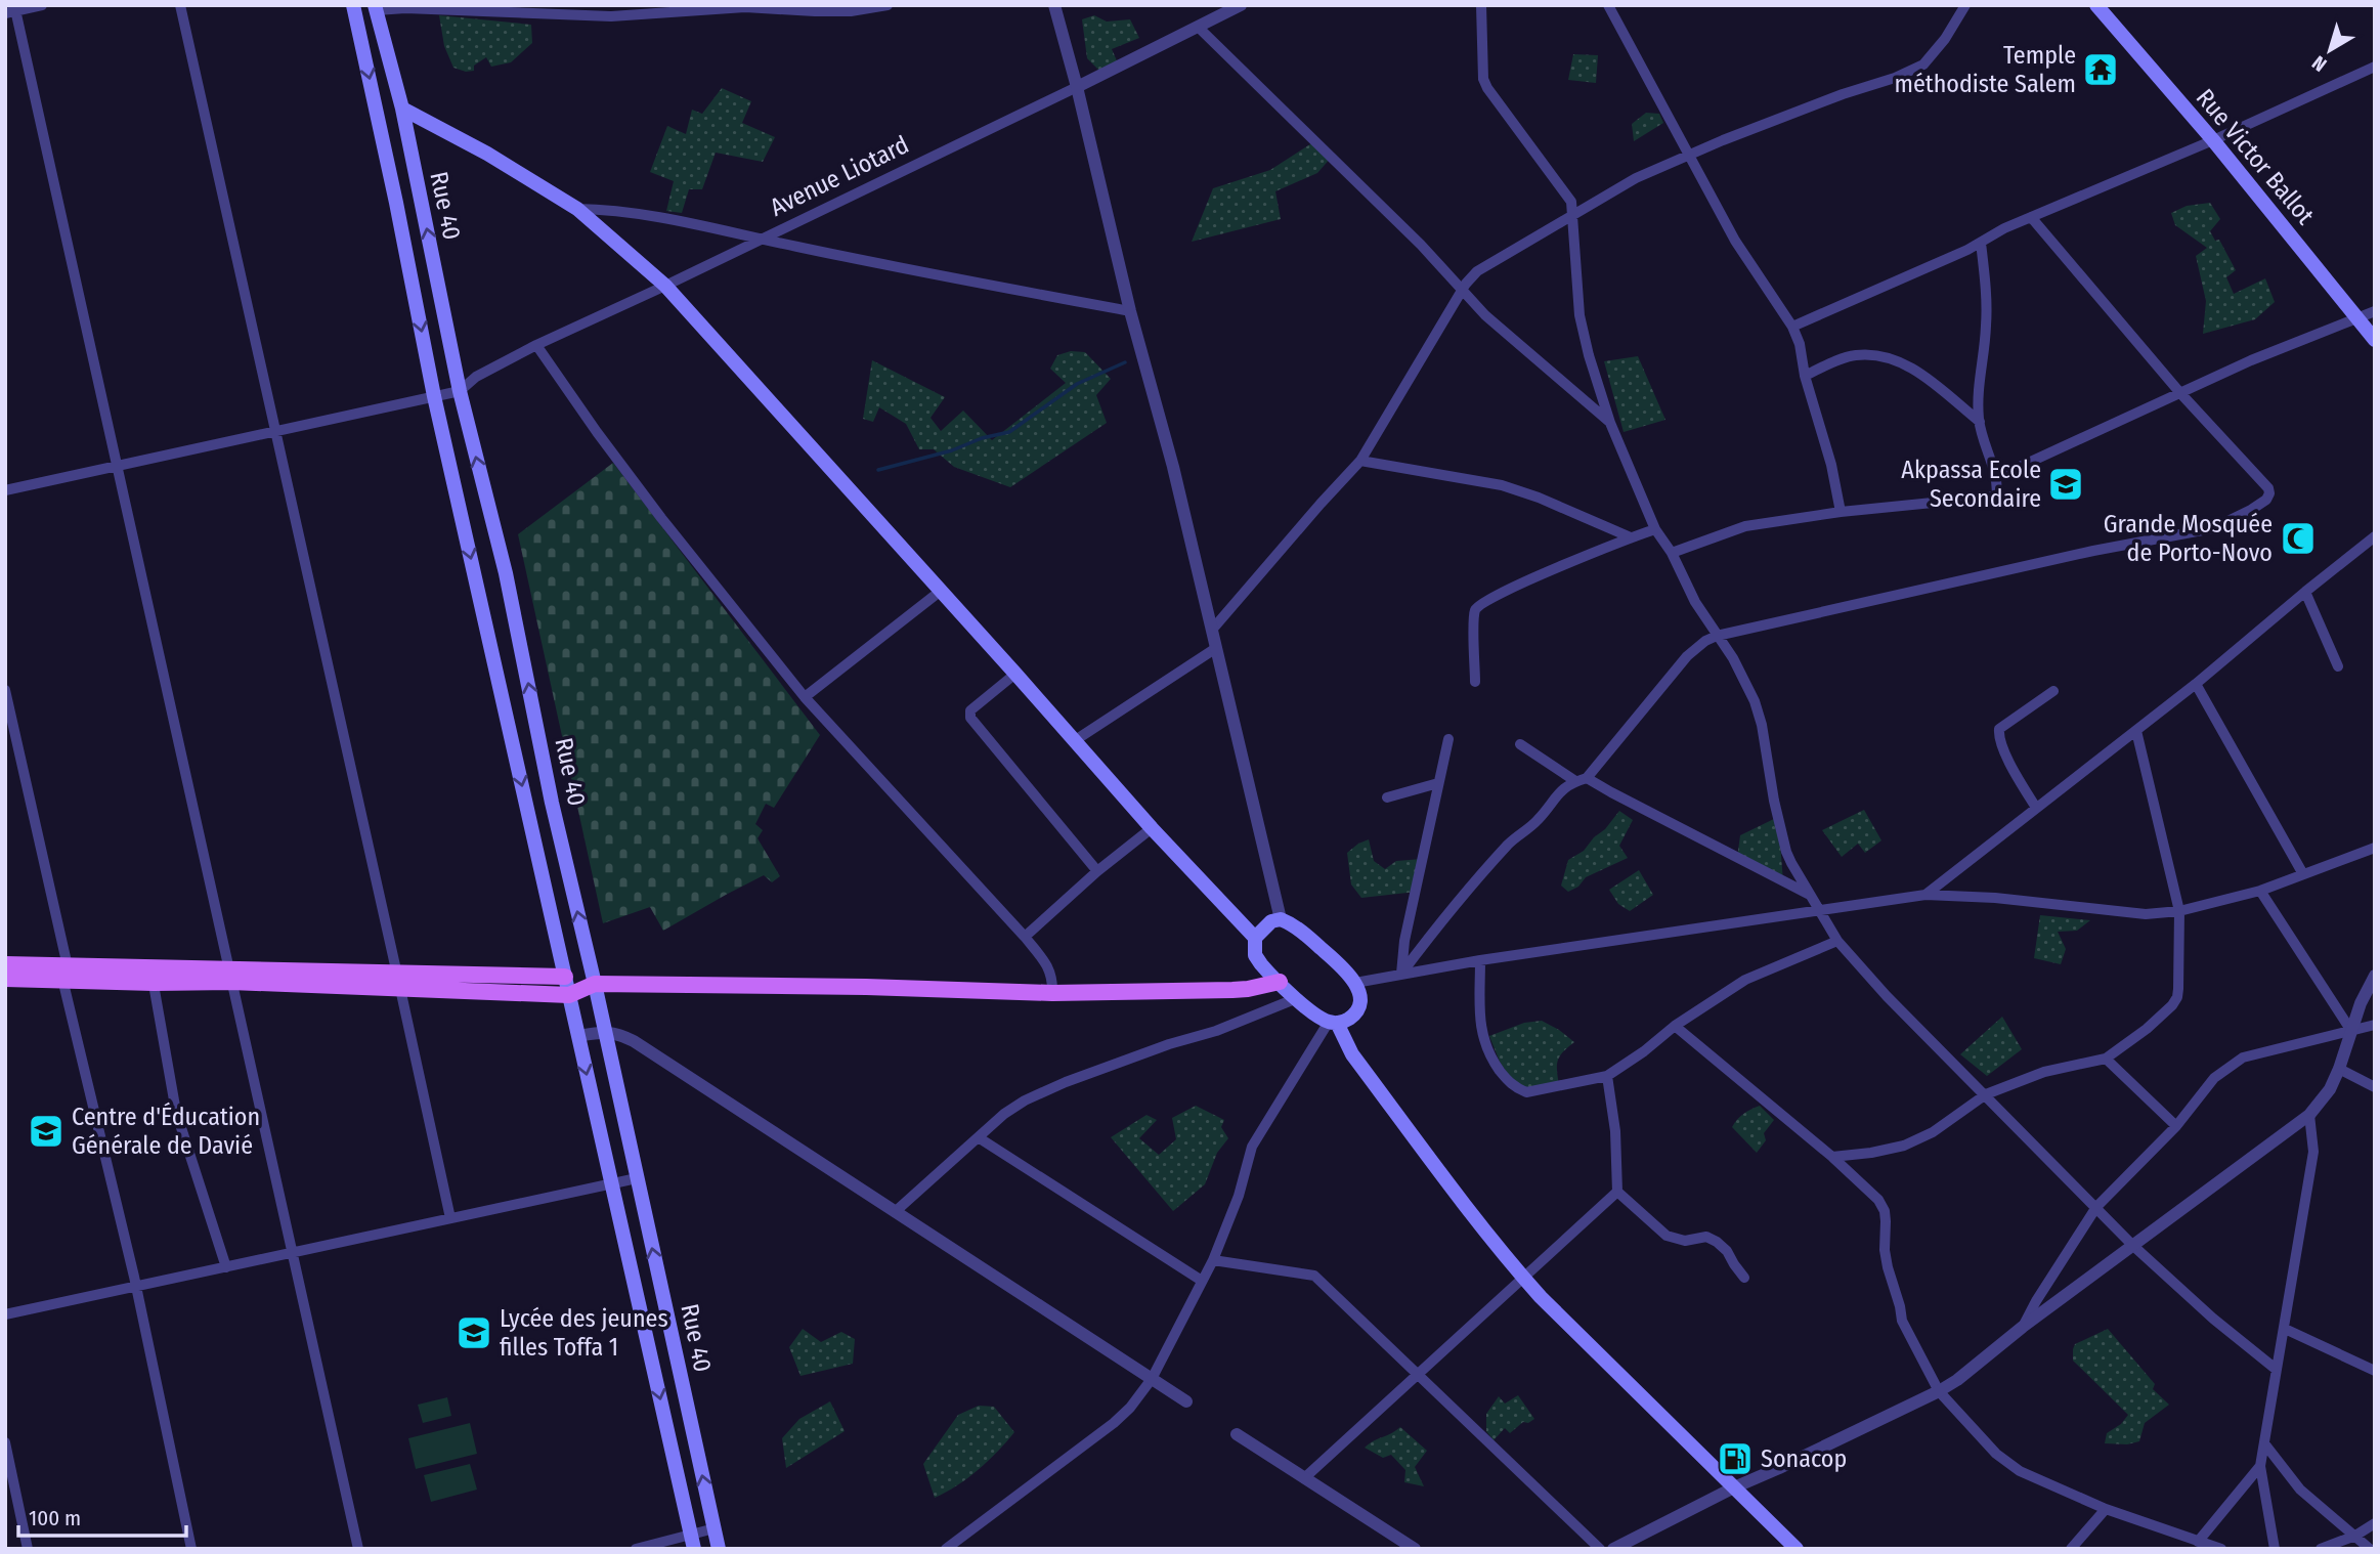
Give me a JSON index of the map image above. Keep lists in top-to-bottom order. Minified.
{"streets":{"main road":["Rue Victor Ballot","Rue 40"],"street":["Avenue Liotard"]},"crossings":[["Avenue Liotard","Rue 40"]],"places":{"temple":["Temple méthodiste Salem"],"school or university":["Akpassa Ecole Secondaire","Centre d'Éducation Générale de Davié","Lycée des jeunes filles Toffa 1"],"mosque":["Grande Mosquée de Porto-Novo"],"fuel station":["Sonacop"]},"scale_bar":"100 m","north":"bottom left"}
